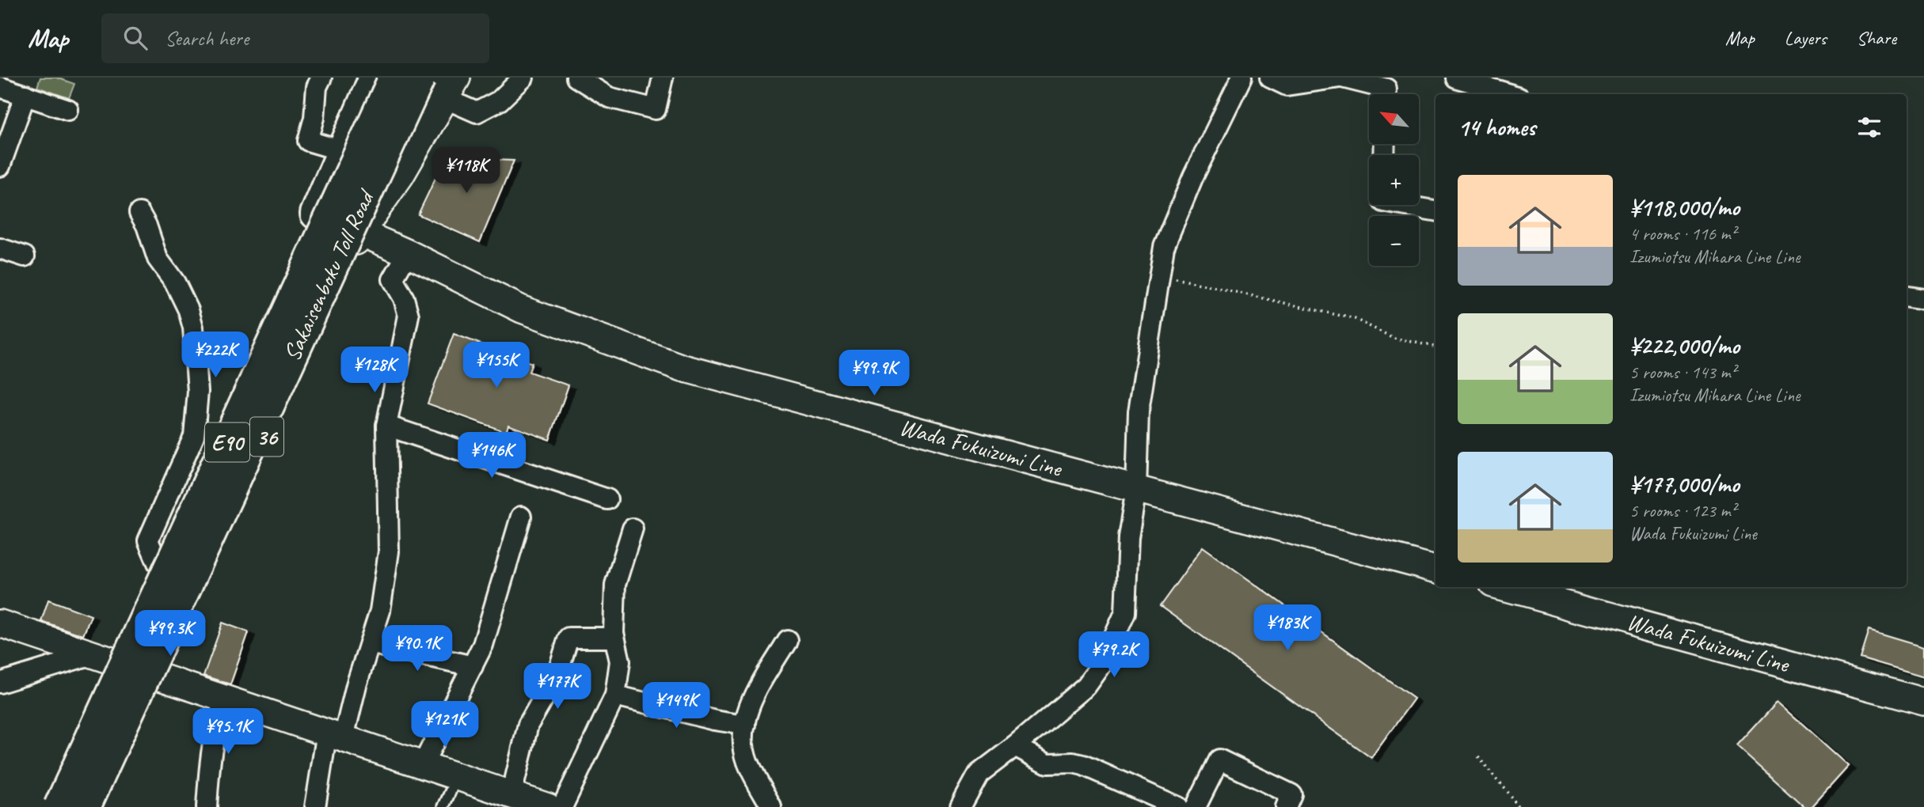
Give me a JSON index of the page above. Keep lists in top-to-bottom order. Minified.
{"streets":{"highway":["Sakaisenboku Toll Road","E90"],"main road":["36","Wada Fukuizumi Line"]},"crossings":[["36","Wada Fukuizumi Line"]],"north":"top left","page":{"header":"Map","search":"Search here","nav":["Map","Layers","Share"],"map_buttons":["+","−"],"heading":"14 homes","price":["¥118K","¥222K","¥155K","¥128K","¥99.9K","¥146K","¥183K","¥99.3K","¥90.1K","¥79.2K","¥177K","¥149K","¥121K","¥95.1K"],"list":[{"name":"¥118,000/mo","note":"4 rooms · 116 m² · Izumiotsu Mihara Line Line"},{"name":"¥222,000/mo","note":"5 rooms · 143 m² · Izumiotsu Mihara Line Line"},{"name":"¥177,000/mo","note":"5 rooms · 123 m² · Wada Fukuizumi Line"}]}}
